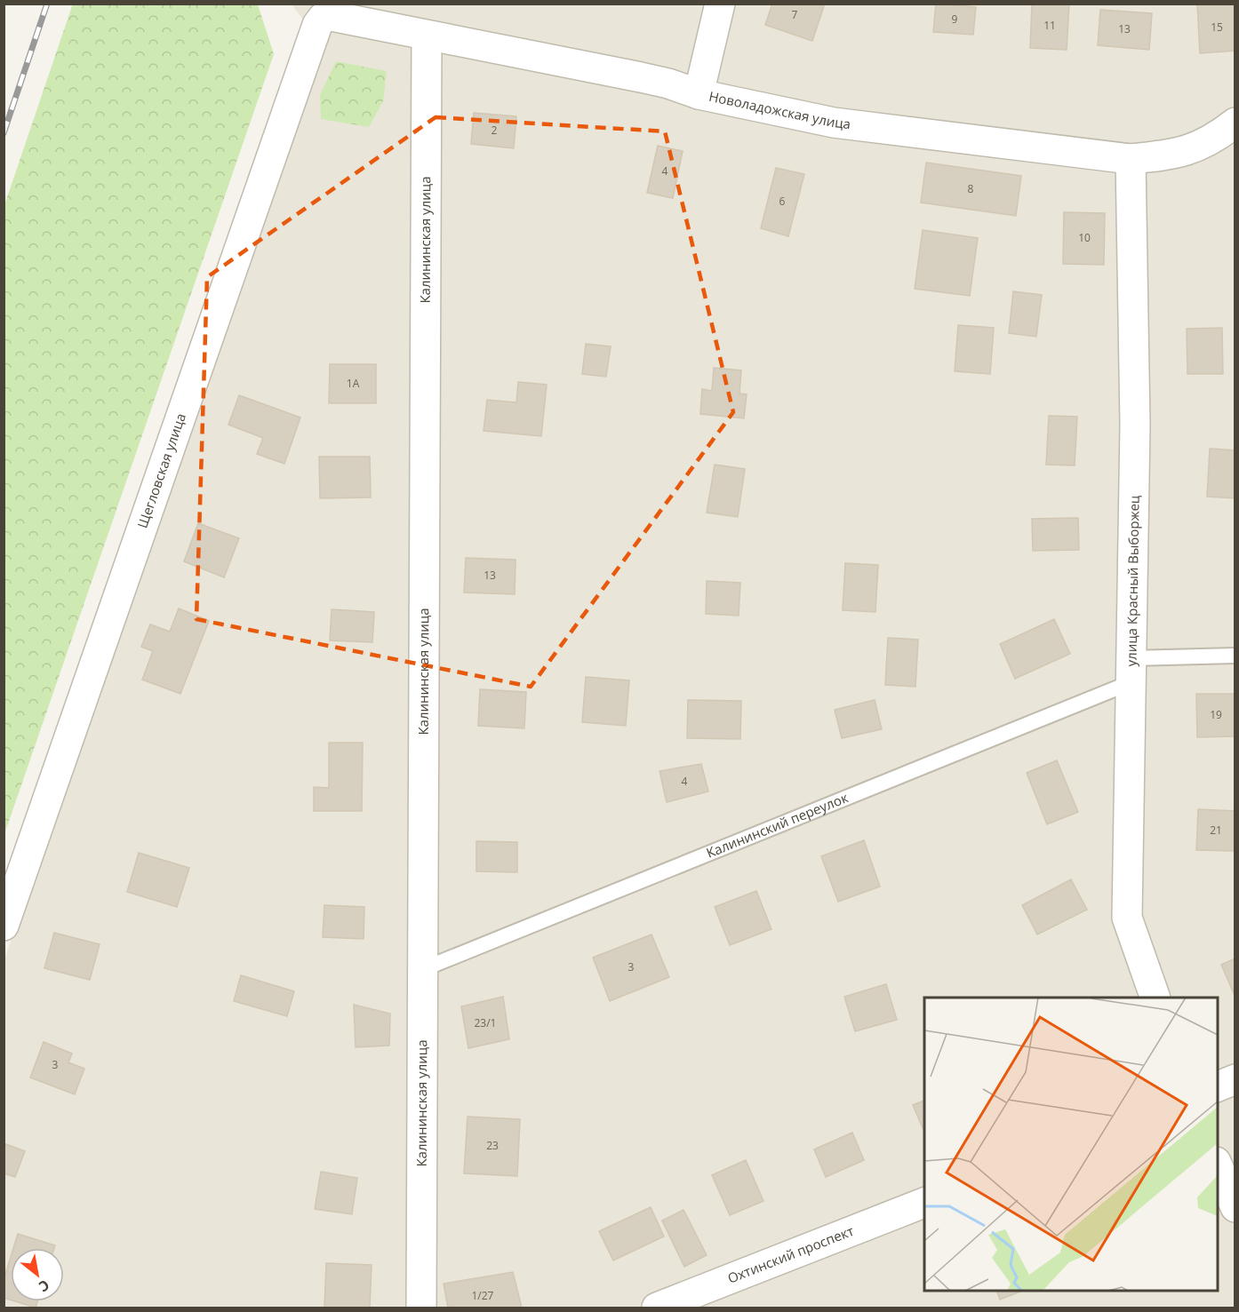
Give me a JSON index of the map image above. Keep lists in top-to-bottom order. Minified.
{"streets":{"street":["Новоладожская улица","Калининская улица","Щегловская улица","улица Красный Выборжец","Охтинский проспект"],"lane":["Калининский переулок"]},"crossings":[["Новоладожская улица","Калининская улица"],["Новоладожская улица","Щегловская улица"],["Новоладожская улица","улица Красный Выборжец"],["Калининская улица","Калининский переулок"],["улица Красный Выборжец","Калининский переулок"]],"house_numbers":["7","9","11","15","13","2","4","8","6","10","1А","13","19","4","21","3","23/1","3","23","1/27"],"north":"bottom right"}
